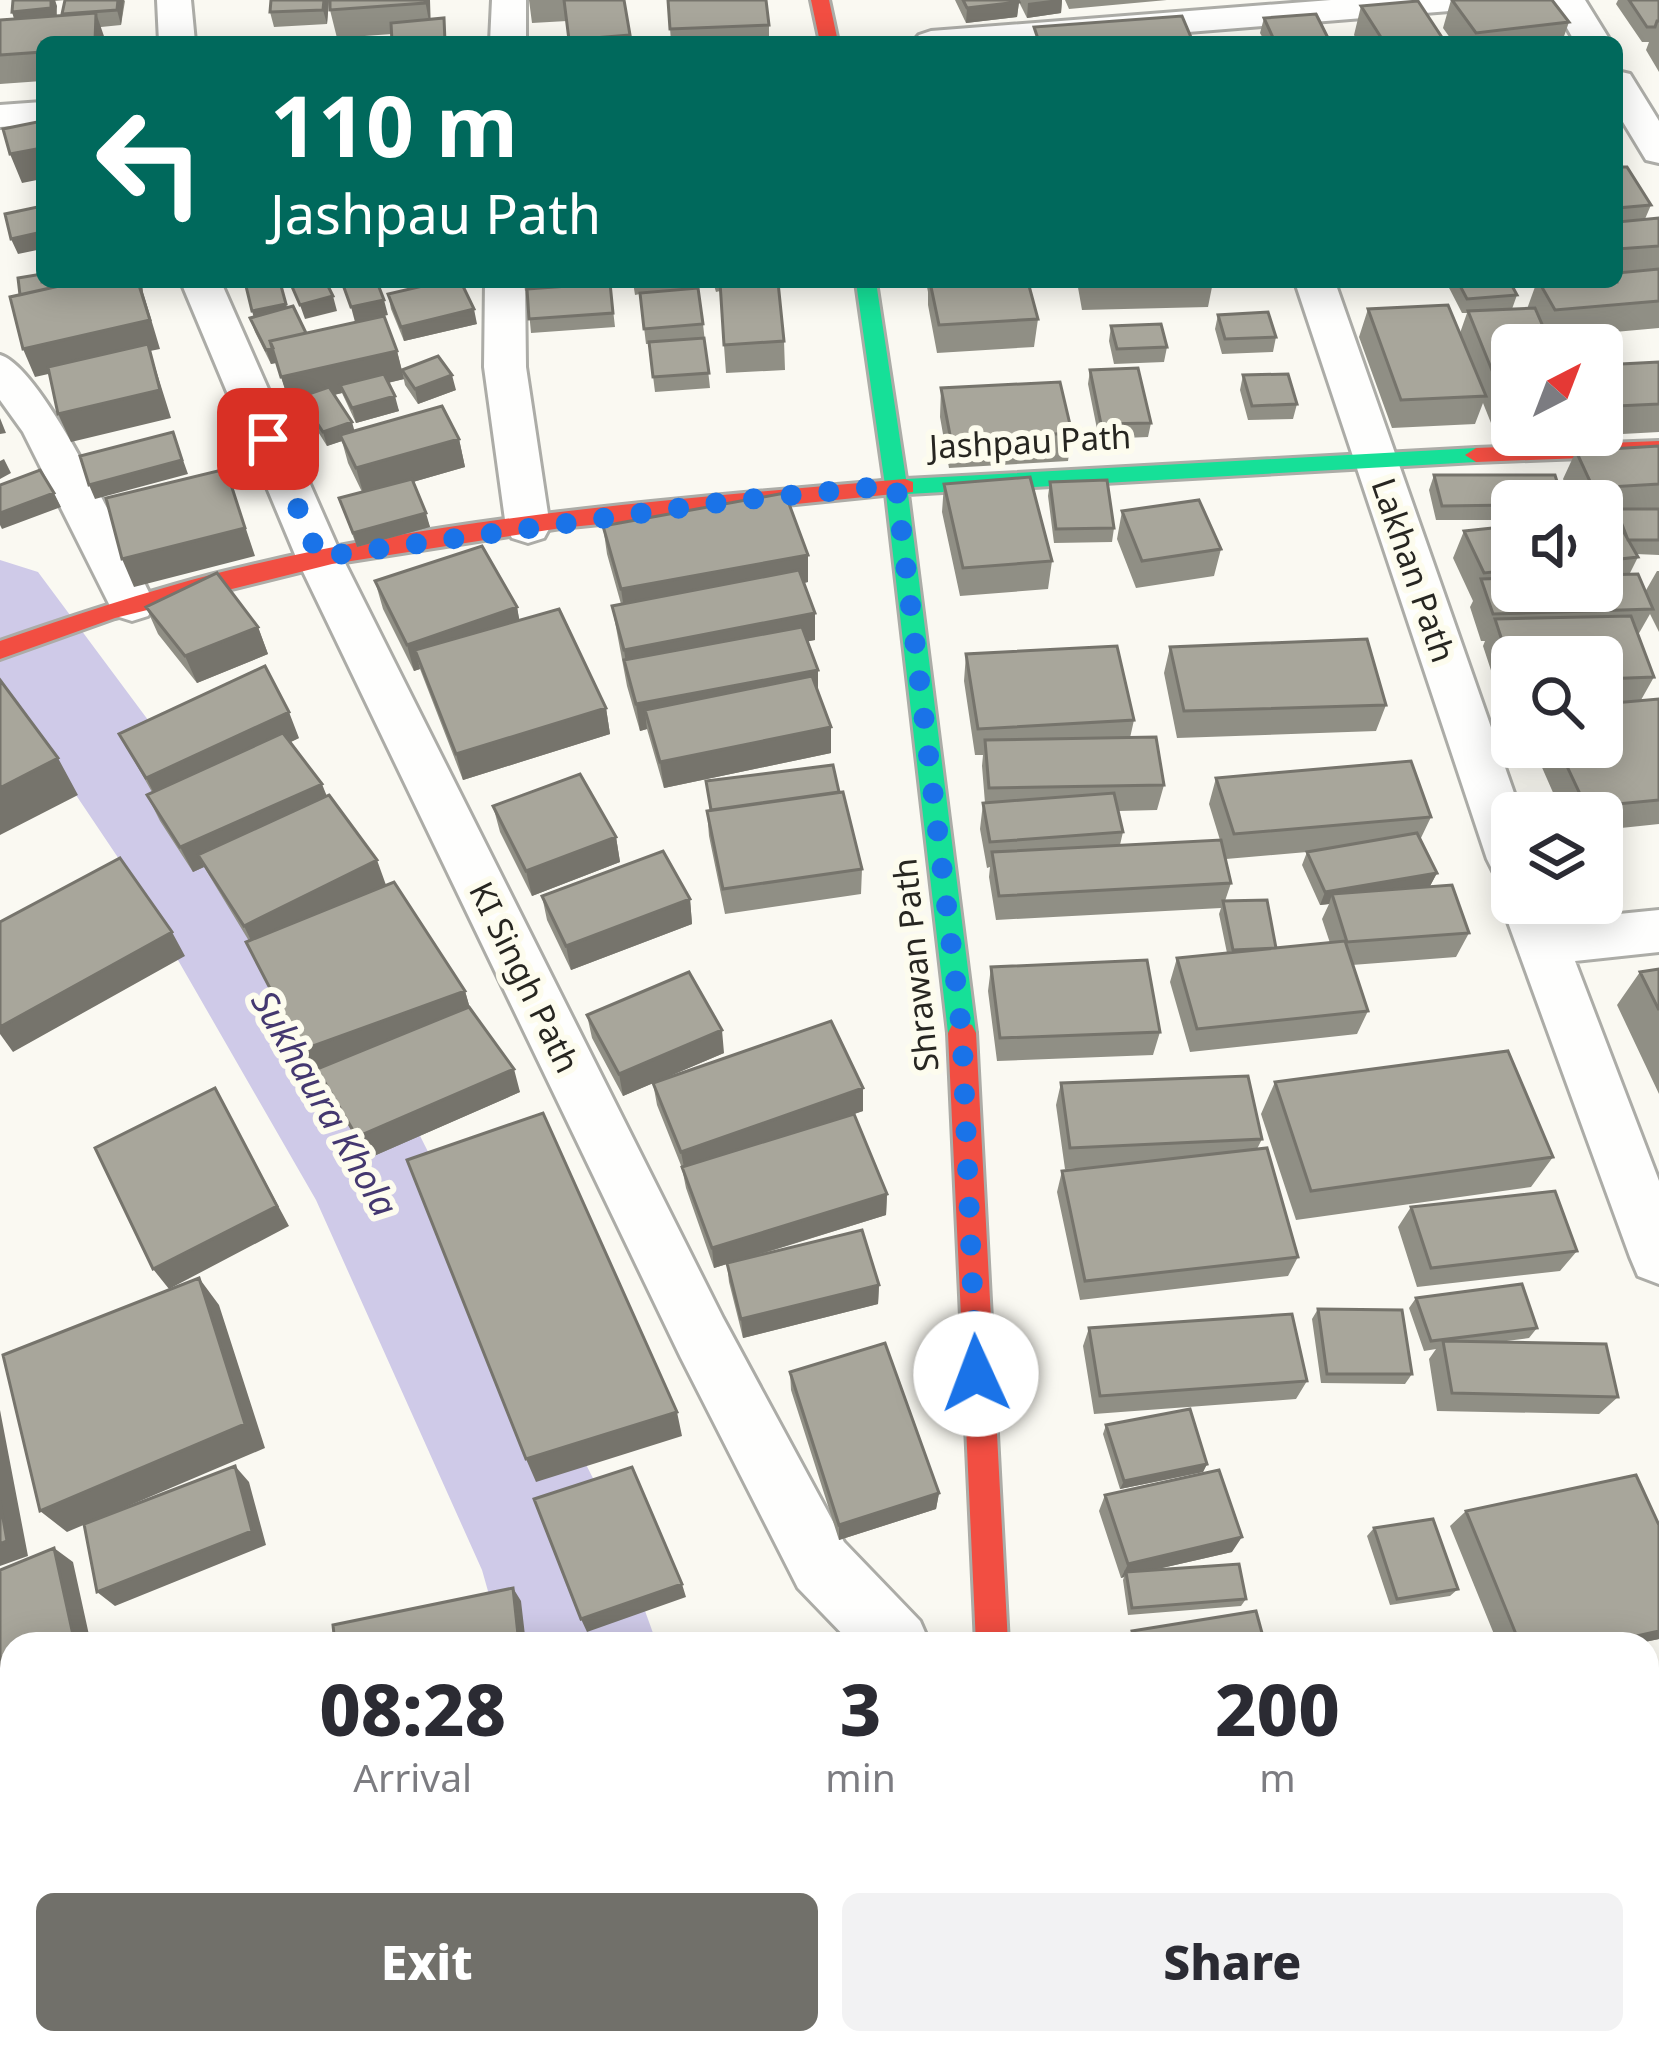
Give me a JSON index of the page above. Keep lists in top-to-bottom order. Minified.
{"streets":{"street":["Jashpau Path","Lakhan Path","Shrawan Path","KI Singh Path"]},"crossings":[["Jashpau Path","Lakhan Path"],["Jashpau Path","Shrawan Path"],["Jashpau Path","KI Singh Path"]],"water":["Sukhaura Khola"],"north":"top right","page":{"turn":["110 m","Jashpau Path"],"eta":["08:28","Arrival","3","min","200","m"],"buttons":["Exit","Share"]}}
